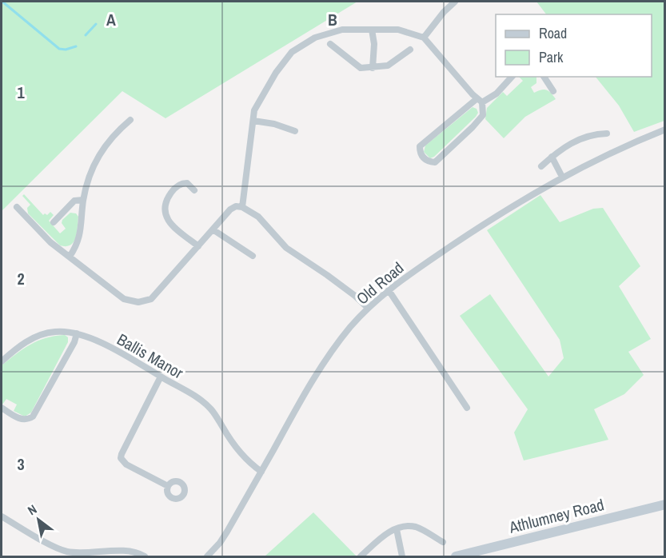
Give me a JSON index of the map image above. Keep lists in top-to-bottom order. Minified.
{"streets":{"main road":["Athlumney Road"],"street":["Old Road","Ballis Manor"]},"crossings":[["Old Road","Ballis Manor"]],"legend":["Road","Park"],"north":"top left","grid":{"columns":["A","B"],"rows":["1","2","3"]}}
